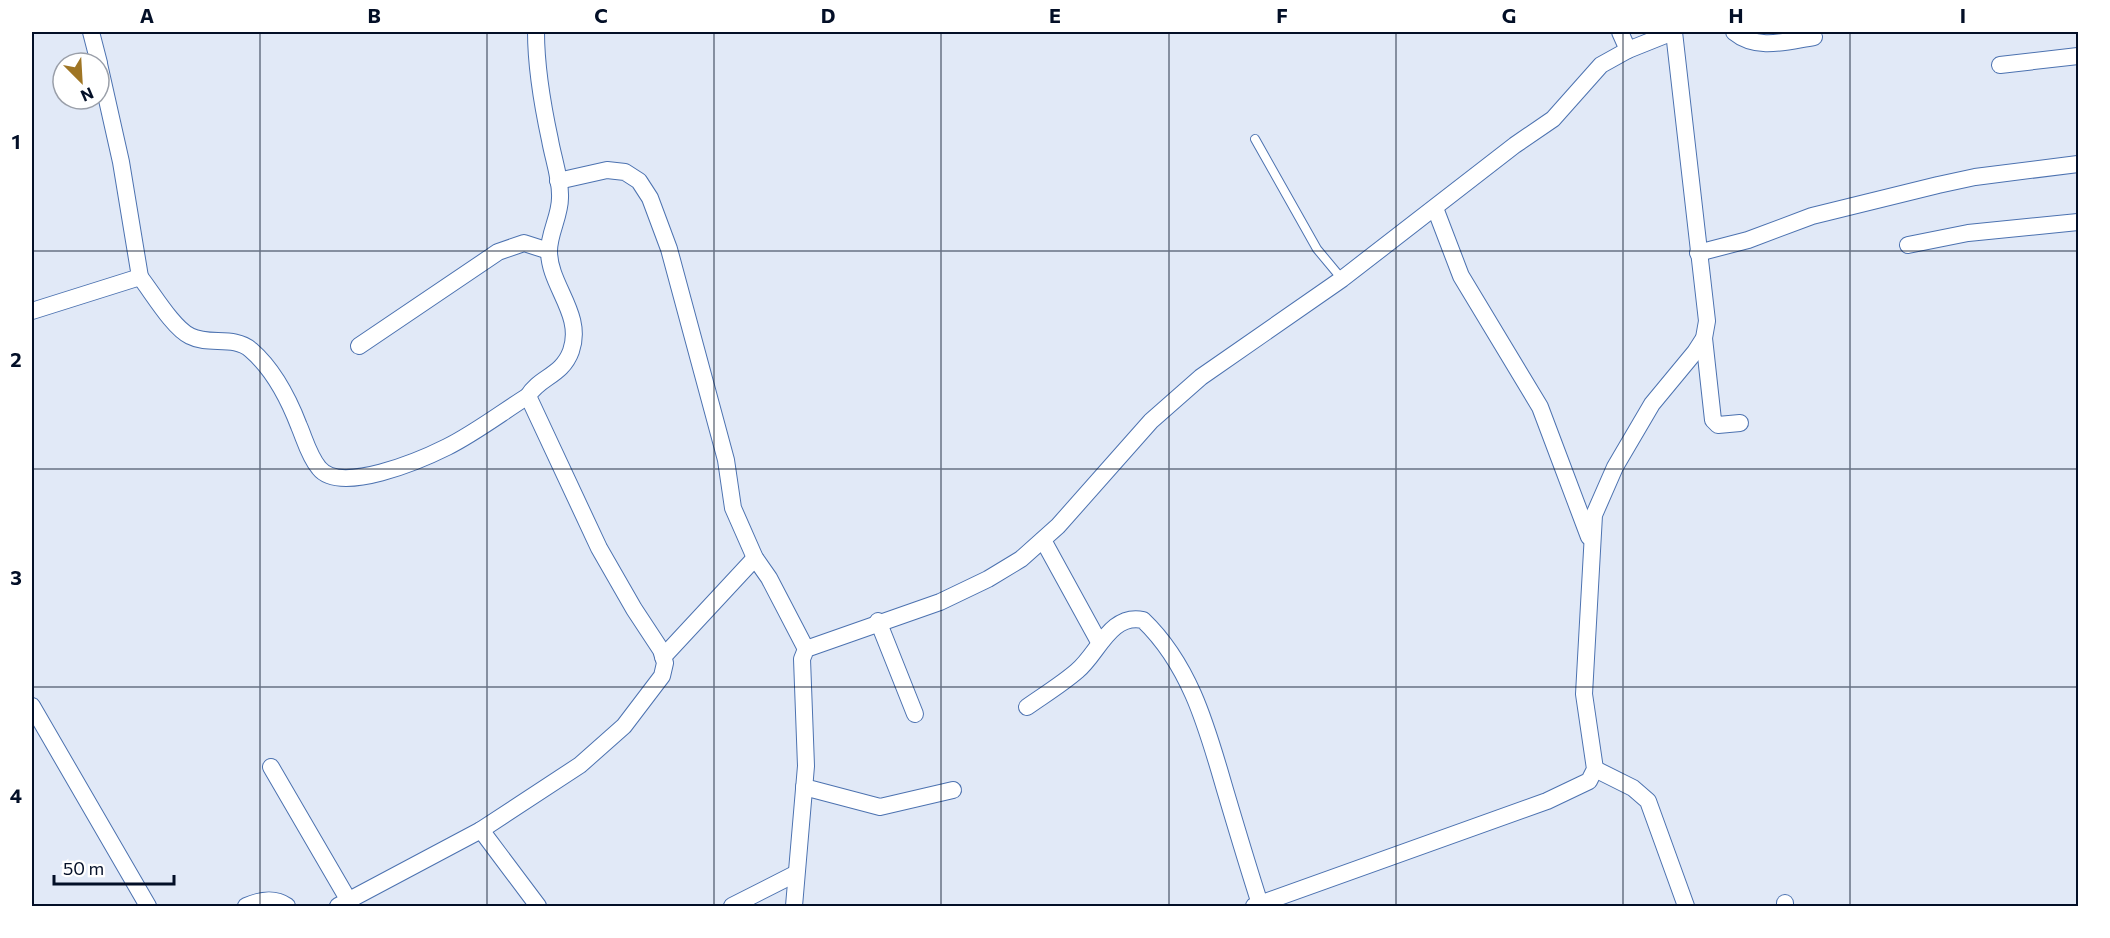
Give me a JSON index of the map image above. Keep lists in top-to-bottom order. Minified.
{"scale_bar":"50 m","north":"bottom right","grid":{"columns":["A","B","C","D","E","F","G","H","I"],"rows":["1","2","3","4"]}}
